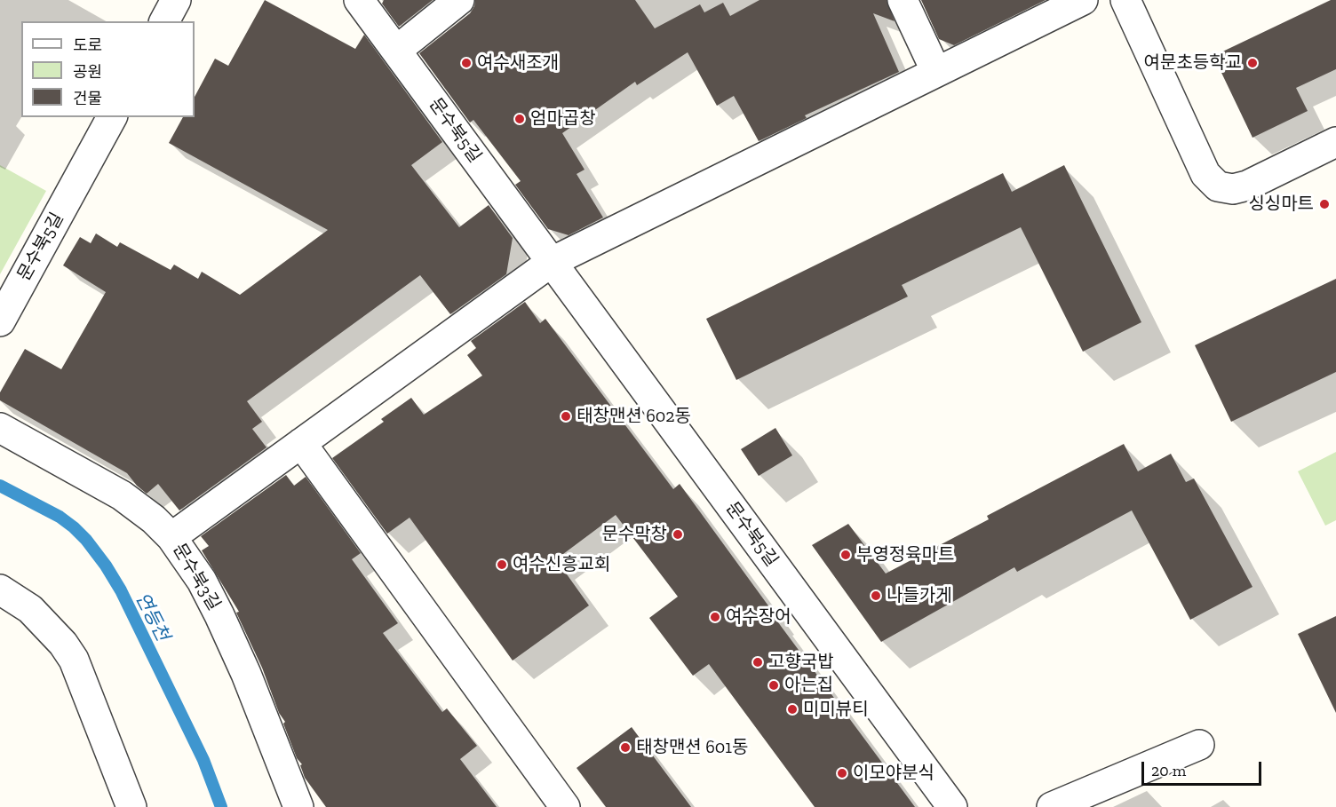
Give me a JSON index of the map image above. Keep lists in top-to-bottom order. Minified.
{"streets":{"street":["문수북5길","문수북3길"]},"water":["연등천"],"places":["여수새조개","여문초등학교","엄마곱창","싱싱마트","태창맨션 602동","문수막창","부영정육마트","여수신흥교회","나들가게","여수장어","고향국밥","아는집","미미뷰티","태창맨션 601동","이모야분식"],"legend":["도로","공원","건물"],"scale_bar":"20 m"}
